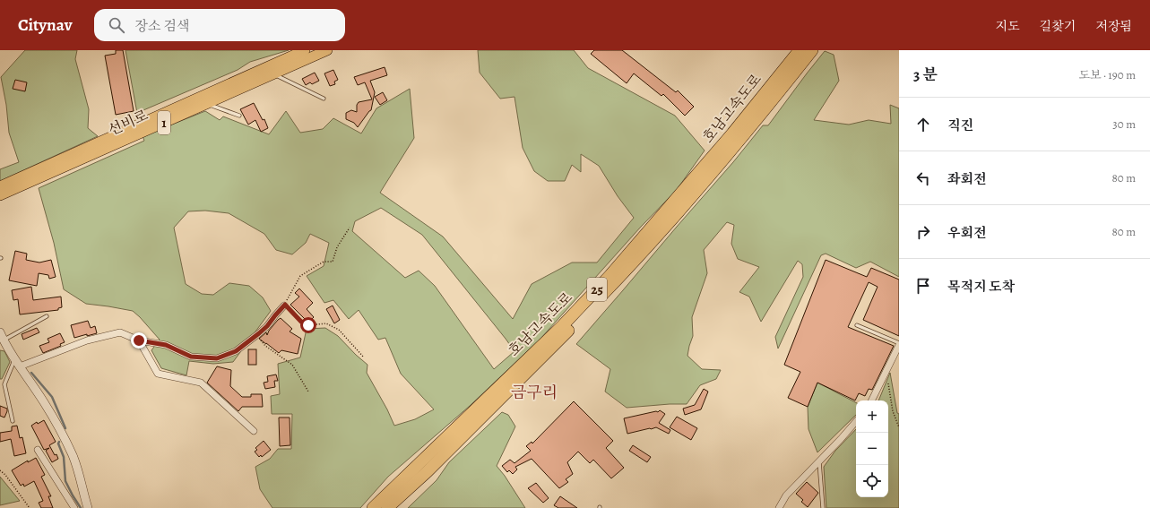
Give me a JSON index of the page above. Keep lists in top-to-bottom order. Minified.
{"streets":{"highway":["호남고속도로","25"],"main road":["선비로","1"]},"districts":["금구리"],"page":{"header":"Citynav","search":"장소 검색","nav":["지도","길찾기","저장됨"],"heading":["3 분","도보 · 190 m"],"list":[["직진","30 m"],["좌회전","80 m"],["우회전","80 m"],"목적지 도착"],"map_buttons":["+","−"]}}
